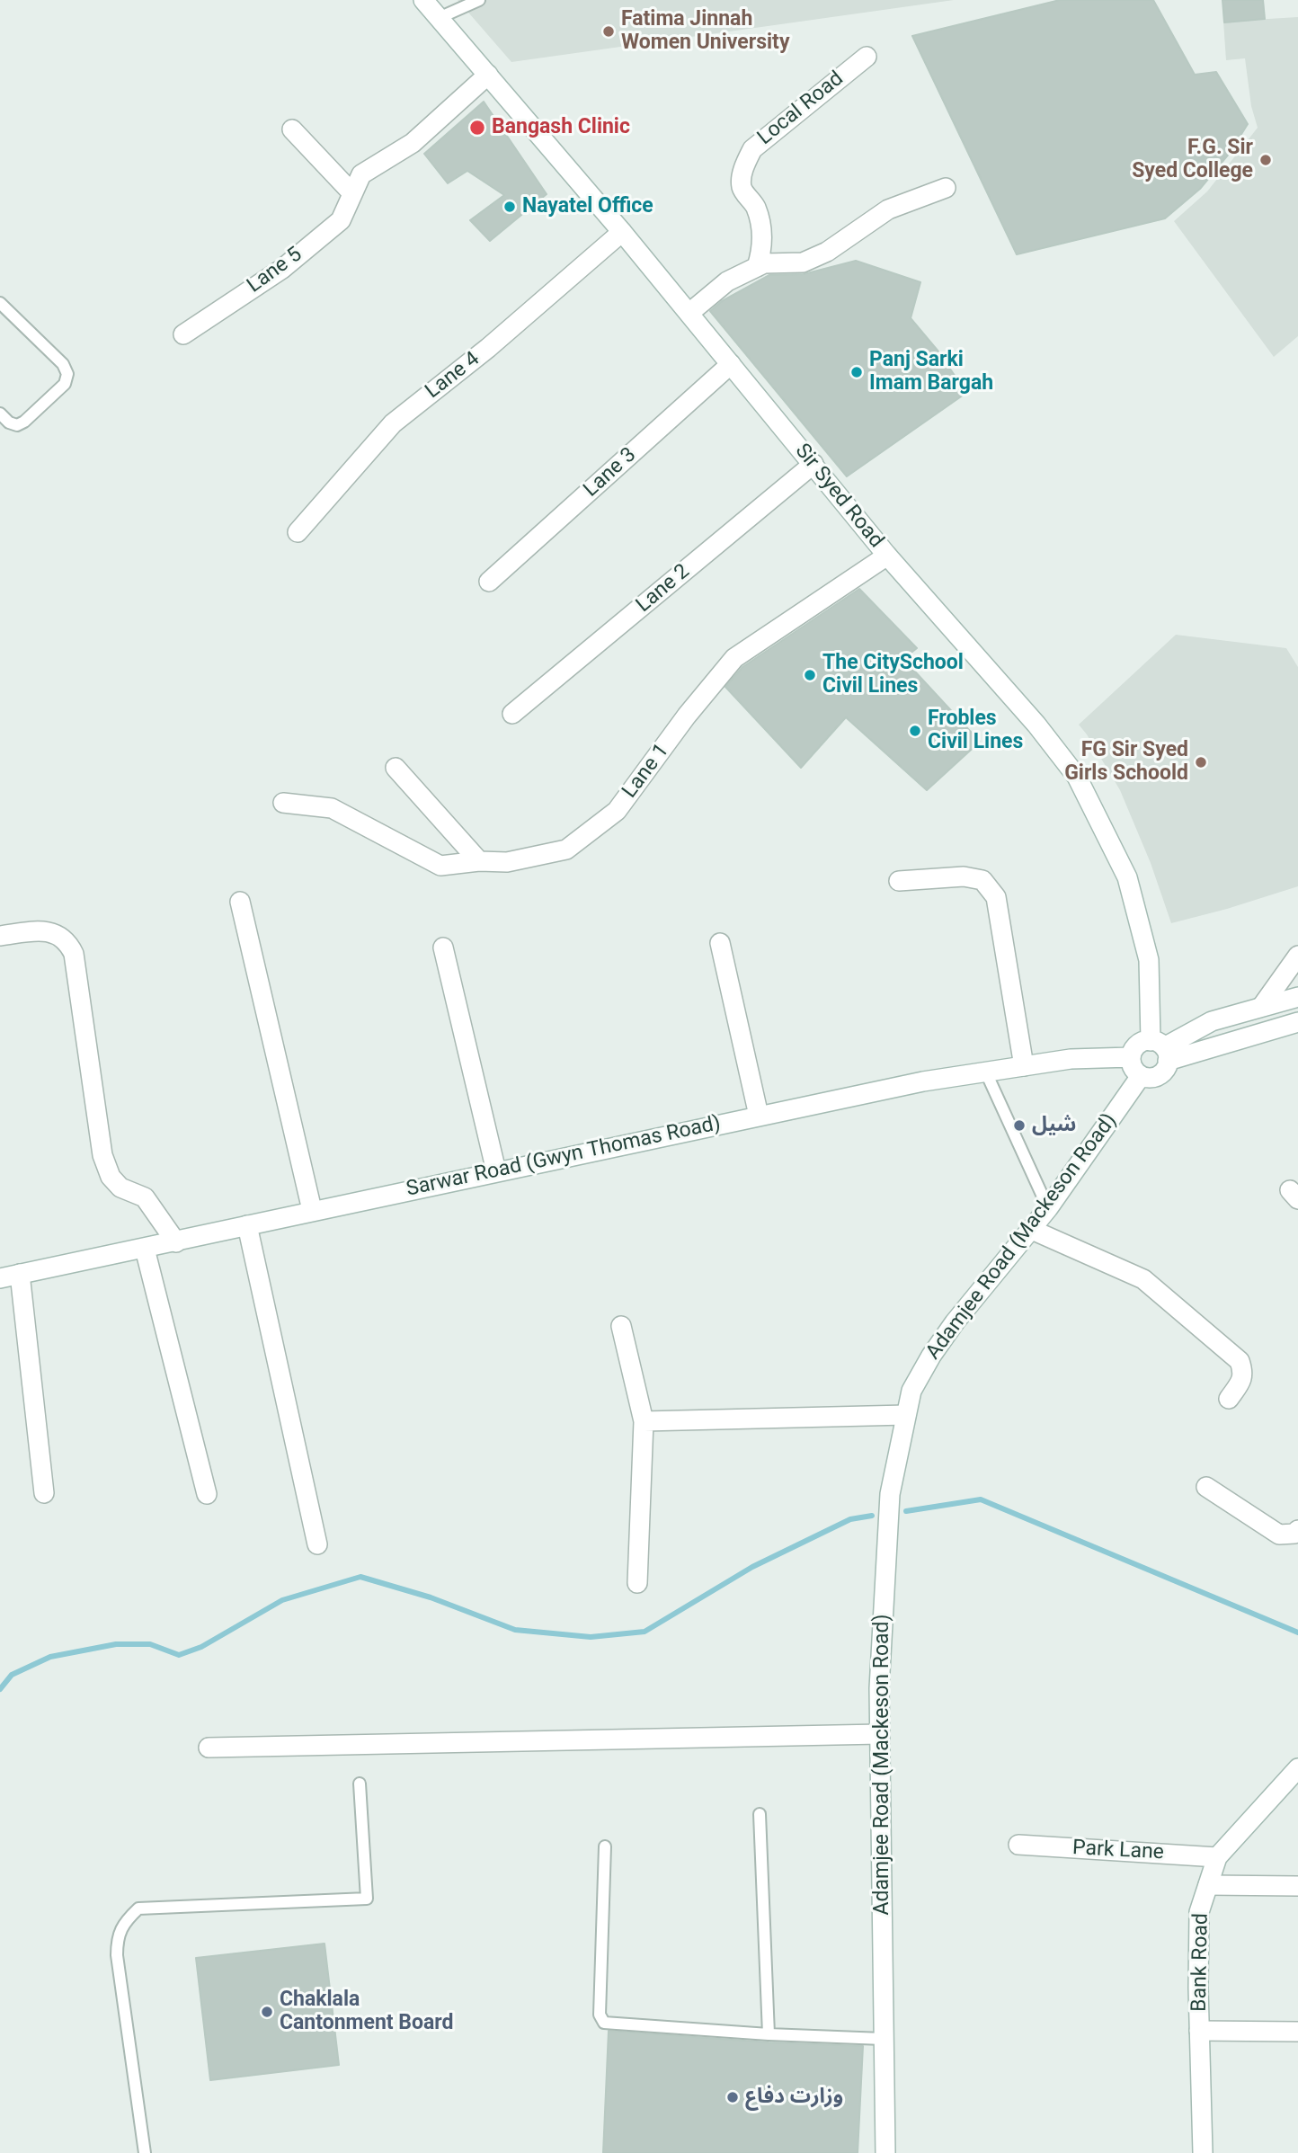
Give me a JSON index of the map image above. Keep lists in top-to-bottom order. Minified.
{"streets":{"street":["Local Road","Lane 5","Lane 4","Lane 3","Sir Syed Road","Lane 2","Lane 1","Sarwar Road (Gwyn Thomas Road)","Adamjee Road (Mackeson Road)","Park Lane","Bank Road"]},"crossings":[["Lane 5","Sir Syed Road"],["Lane 4","Sir Syed Road"],["Lane 3","Sir Syed Road"],["Sir Syed Road","Lane 2"],["Sir Syed Road","Lane 1"],["Sir Syed Road","Sarwar Road (Gwyn Thomas Road)"],["Sir Syed Road","Adamjee Road (Mackeson Road)"],["Sarwar Road (Gwyn Thomas Road)","Adamjee Road (Mackeson Road)"],["Park Lane","Bank Road"]],"places":["Fatima Jinnah Women University","Bangash Clinic","F.G. Sir Syed College","Nayatel Office","Panj Sarki Imam Bargah","The CitySchool Civil Lines","Frobles Civil Lines","FG Sir Syed Girls Schoold","شیل","Chaklala Cantonment Board","وزارت دفاع"]}
